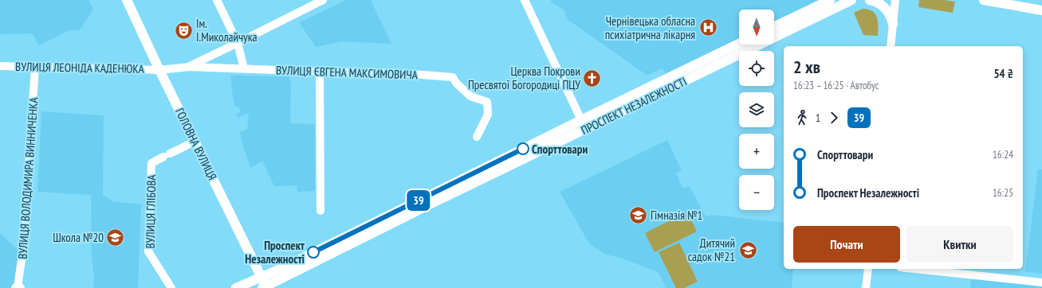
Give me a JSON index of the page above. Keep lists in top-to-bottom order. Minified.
{"streets":{"main road":["ПРОСПЕКТ НЕЗАЛЕЖНОСТІ","ГОЛОВНА ВУЛИЦЯ"],"street":["ВУЛИЦЯ ЛЕОНІДА КАДЕНЮКА","ВУЛИЦЯ ЄВГЕНА МАКСИМОВИЧА","ВУЛИЦЯ ВОЛОДИМИРА ВИННИЧЕНКА","ВУЛИЦЯ ГЛІБОВА"]},"crossings":[["ВУЛИЦЯ ЛЕОНІДА КАДЕНЮКА","ВУЛИЦЯ ЄВГЕНА МАКСИМОВИЧА"],["ВУЛИЦЯ ЛЕОНІДА КАДЕНЮКА","ГОЛОВНА ВУЛИЦЯ"],["ВУЛИЦЯ ЛЕОНІДА КАДЕНЮКА","ВУЛИЦЯ ВОЛОДИМИРА ВИННИЧЕНКА"],["ВУЛИЦЯ ЄВГЕНА МАКСИМОВИЧА","ГОЛОВНА ВУЛИЦЯ"],["ПРОСПЕКТ НЕЗАЛЕЖНОСТІ","ГОЛОВНА ВУЛИЦЯ"],["ГОЛОВНА ВУЛИЦЯ","ВУЛИЦЯ ГЛІБОВА"]],"places":{"hospital":["Чернівецька обласна психіатрична лікарня"],"theatre":["Ім. І.Миколайчука"],"church":["Церква Покрови Пресвятої Богородиці ПЦУ"],"other":["Спорттовари","Проспект Незалежності"],"school or university":["Гімназія №1","Школа №20","Дитячий садок №21"]},"lines":["bus line 39"],"north":"bottom","page":{"on_map":"39","map_buttons":["+","−"],"heading":["2 хв","16:23 – 16:25 · Автобус","54 ₴"],"legs":["1","39"],"list":[{"name":"Спорттовари","value":"16:24"},{"name":"Проспект Незалежності","value":"16:25"}],"buttons":["Почати","Квитки"]}}
